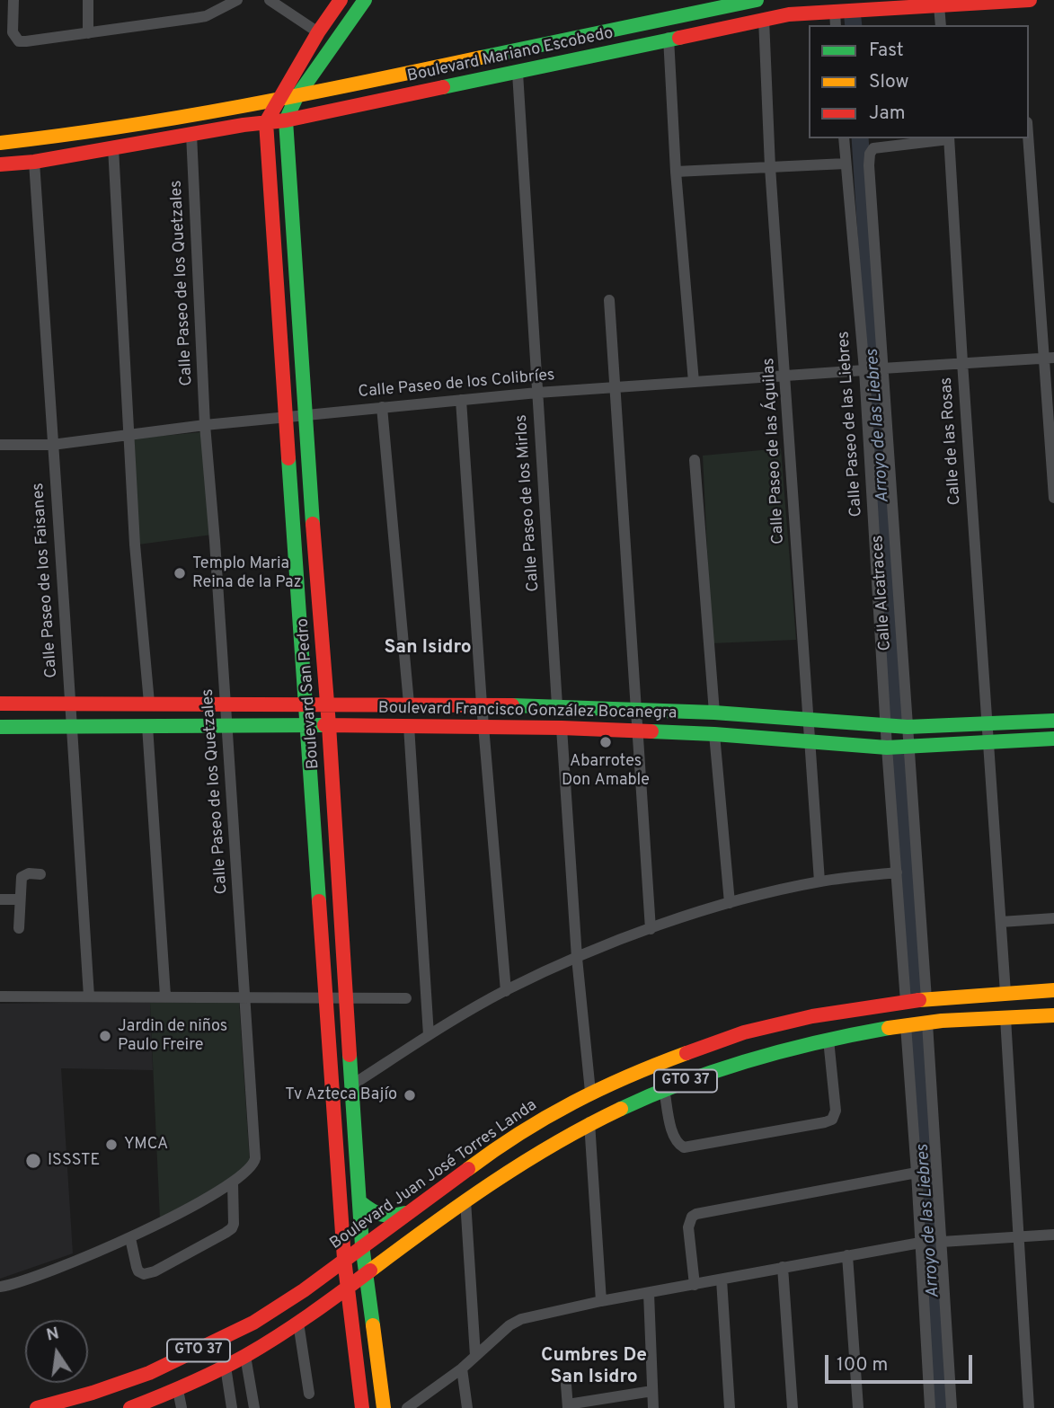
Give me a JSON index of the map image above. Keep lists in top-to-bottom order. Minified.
{"streets":{"main road":["Boulevard Mariano Escobedo","Boulevard San Pedro","Boulevard Francisco González Bocanegra","GTO 37","Boulevard Juan José Torres Landa"],"street":["Calle Paseo de los Quetzales","Calle Paseo de los Colibríes","Calle Paseo de las Liebres","Calle de las Rosas","Calle Paseo de las Águilas","Calle Paseo de los Mirlos","Calle Paseo de los Faisanes","Calle Alcatraces"]},"crossings":[["Boulevard Mariano Escobedo","Calle Paseo de los Quetzales"],["Boulevard Mariano Escobedo","Calle Paseo de las Águilas"],["Boulevard Mariano Escobedo","Calle Paseo de los Mirlos"],["Boulevard Mariano Escobedo","Calle Paseo de los Faisanes"],["Boulevard Mariano Escobedo","Boulevard San Pedro"],["Calle Paseo de los Quetzales","Calle Paseo de los Colibríes"],["Calle Paseo de los Quetzales","Boulevard Francisco González Bocanegra"],["Calle Paseo de los Colibríes","Calle Paseo de las Liebres"],["Calle Paseo de los Colibríes","Calle Paseo de las Águilas"],["Calle Paseo de los Colibríes","Calle Paseo de los Mirlos"],["Calle Paseo de los Colibríes","Calle Paseo de los Faisanes"],["Calle Paseo de los Colibríes","Boulevard San Pedro"],["Calle Paseo de las Liebres","Boulevard Francisco González Bocanegra"],["Calle Paseo de las Liebres","Boulevard Juan José Torres Landa"],["Calle de las Rosas","Calle Alcatraces"],["Calle de las Rosas","Boulevard Francisco González Bocanegra"],["Calle de las Rosas","Boulevard Juan José Torres Landa"],["Calle Paseo de las Águilas","Boulevard Francisco González Bocanegra"],["Calle Paseo de los Mirlos","Boulevard Francisco González Bocanegra"],["Calle Paseo de los Faisanes","Boulevard Francisco González Bocanegra"],["Calle Alcatraces","Boulevard Francisco González Bocanegra"],["Calle Alcatraces","Boulevard Juan José Torres Landa"],["Boulevard San Pedro","Boulevard Francisco González Bocanegra"],["Boulevard San Pedro","GTO 37"],["Boulevard San Pedro","Boulevard Juan José Torres Landa"]],"districts":["San Isidro","Cumbres De San Isidro"],"water":["Arroyo de las Liebres"],"places":["Templo Maria Reina de la Paz","Abarrotes Don Amable","Jardin de niños Paulo Freire","Tv Azteca Bajío","YMCA","ISSSTE"],"legend":["Fast","Slow","Jam"],"scale_bar":"100 m","north":"top"}
